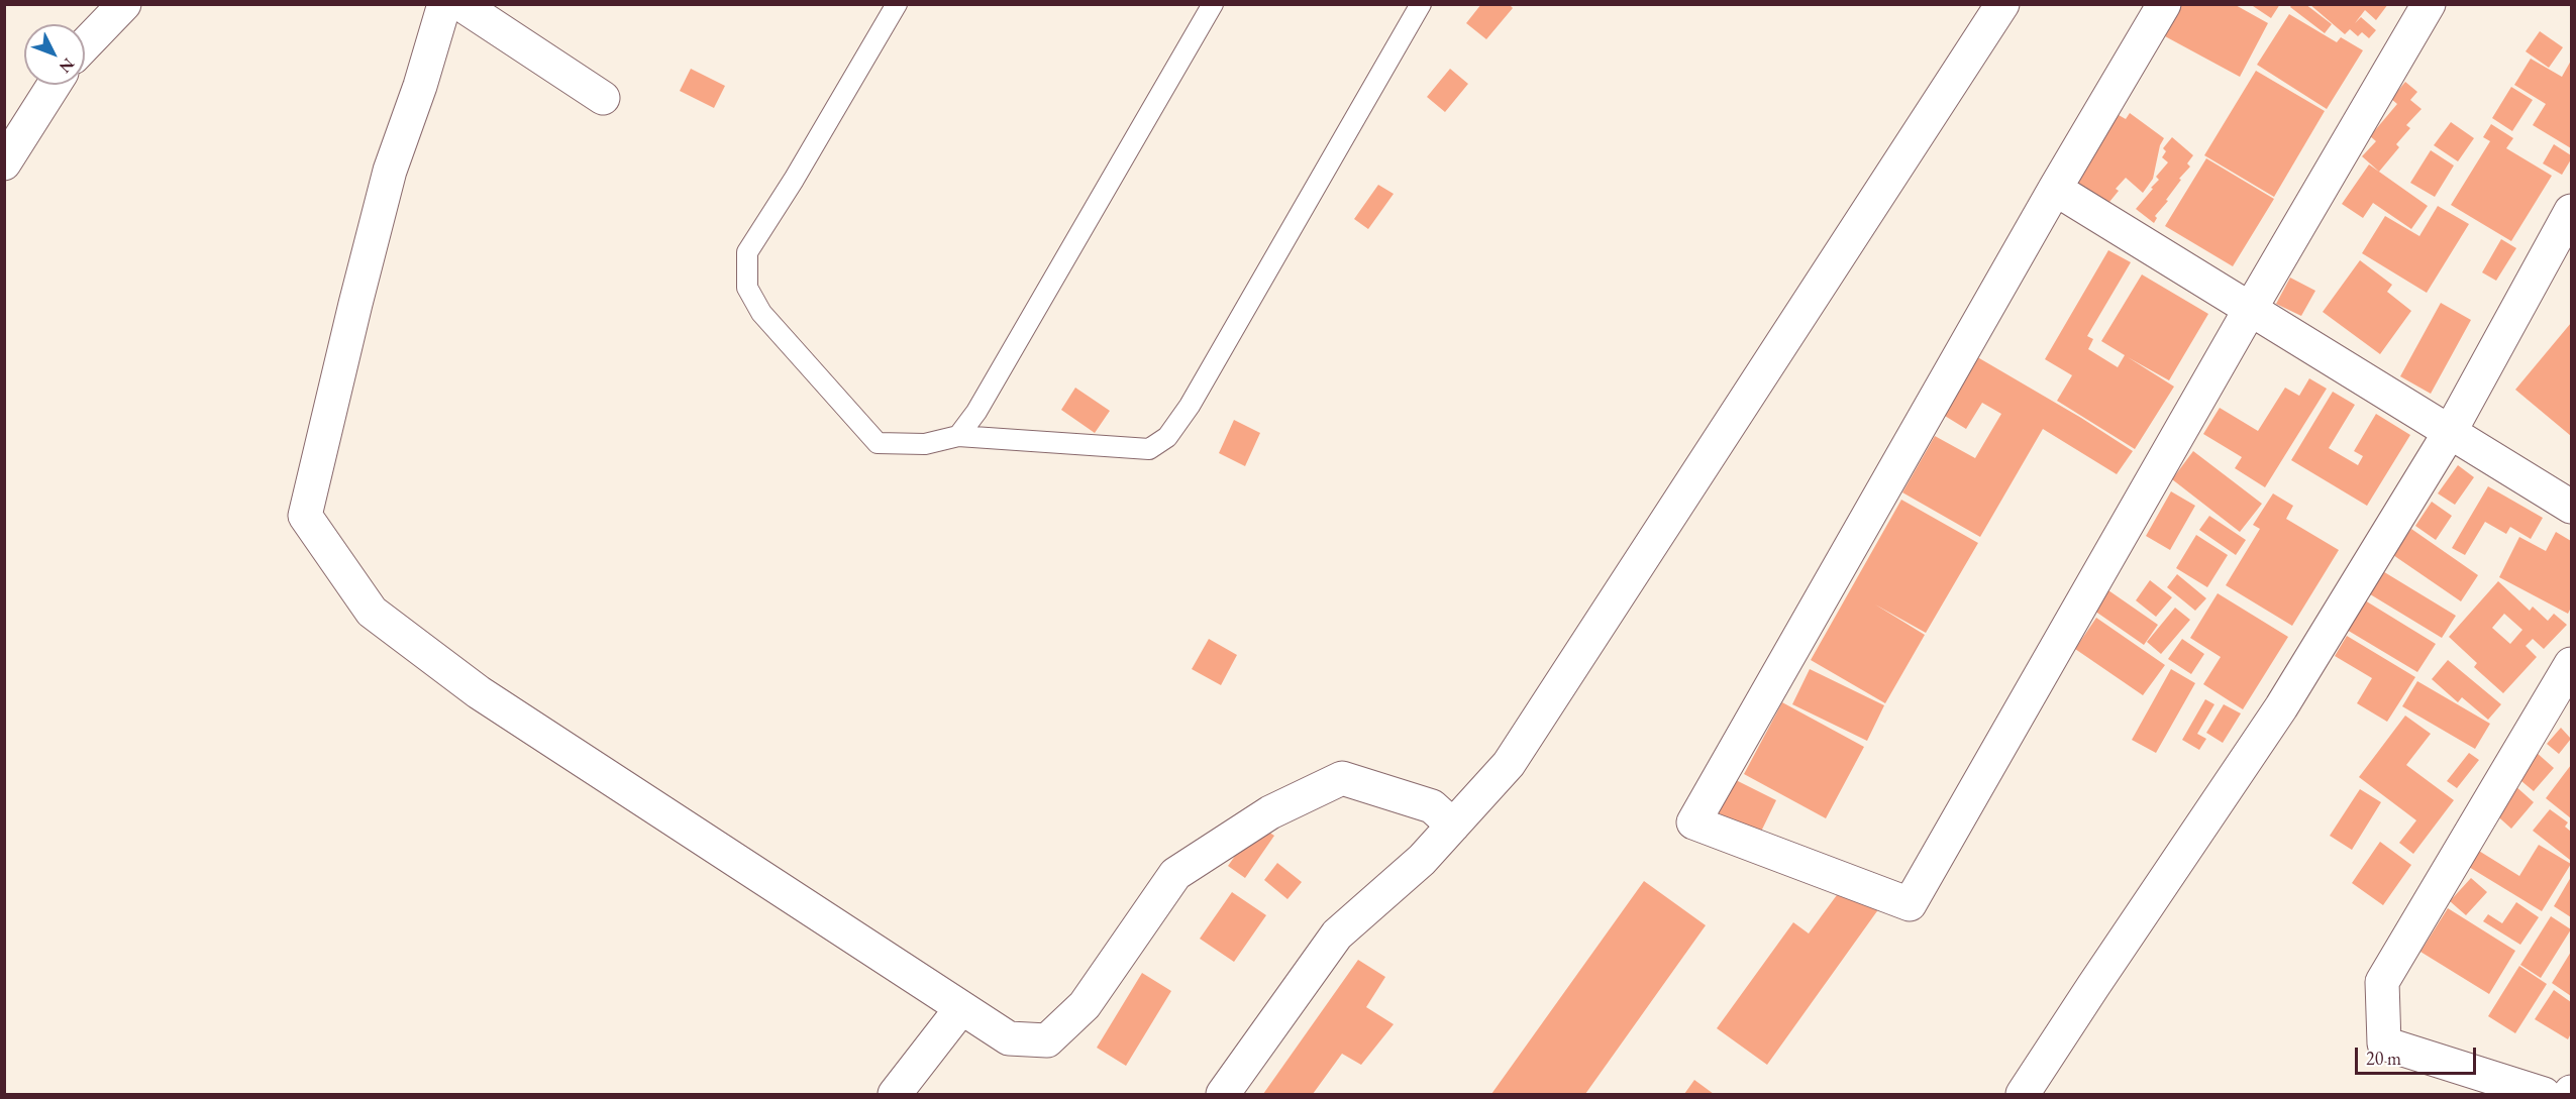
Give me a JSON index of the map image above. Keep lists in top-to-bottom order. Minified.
{"scale_bar":"20 m","north":"bottom right"}
